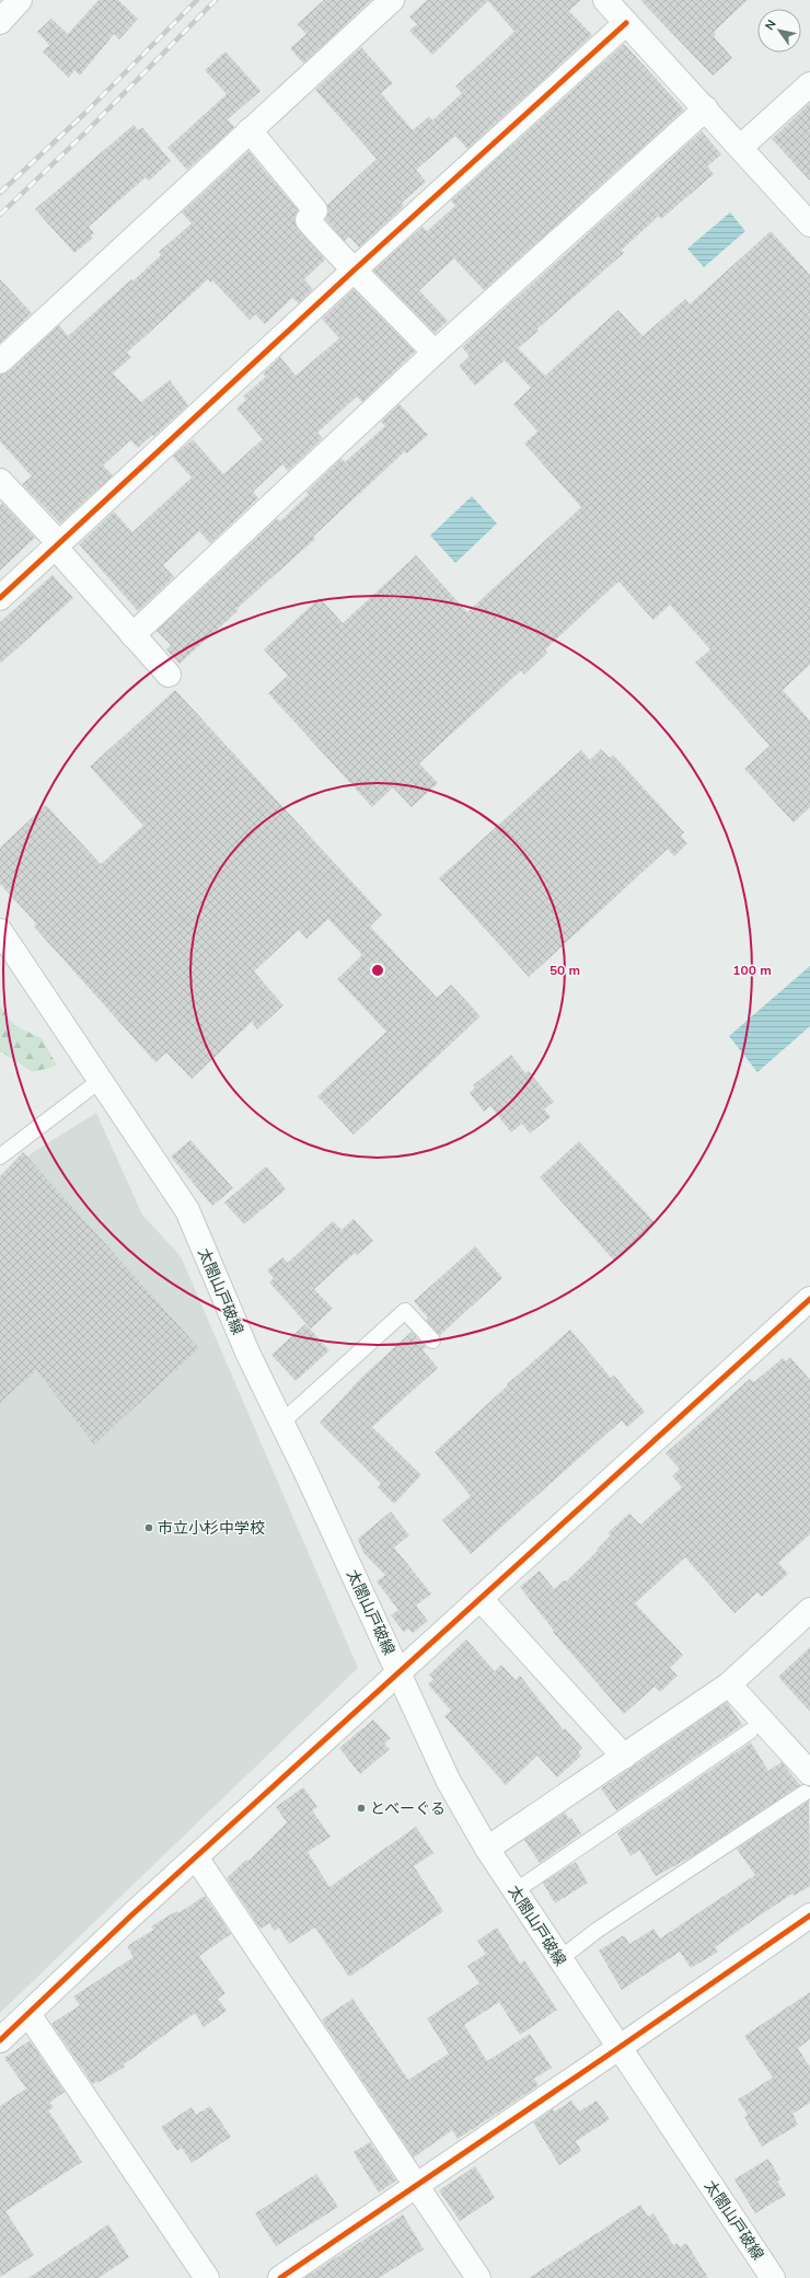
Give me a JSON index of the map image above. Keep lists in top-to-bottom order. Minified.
{"streets":{"street":["太閤山戸破線"]},"places":["市立小杉中学校","とべーぐる"],"north":"top left","rings":["50 m","100 m"]}
